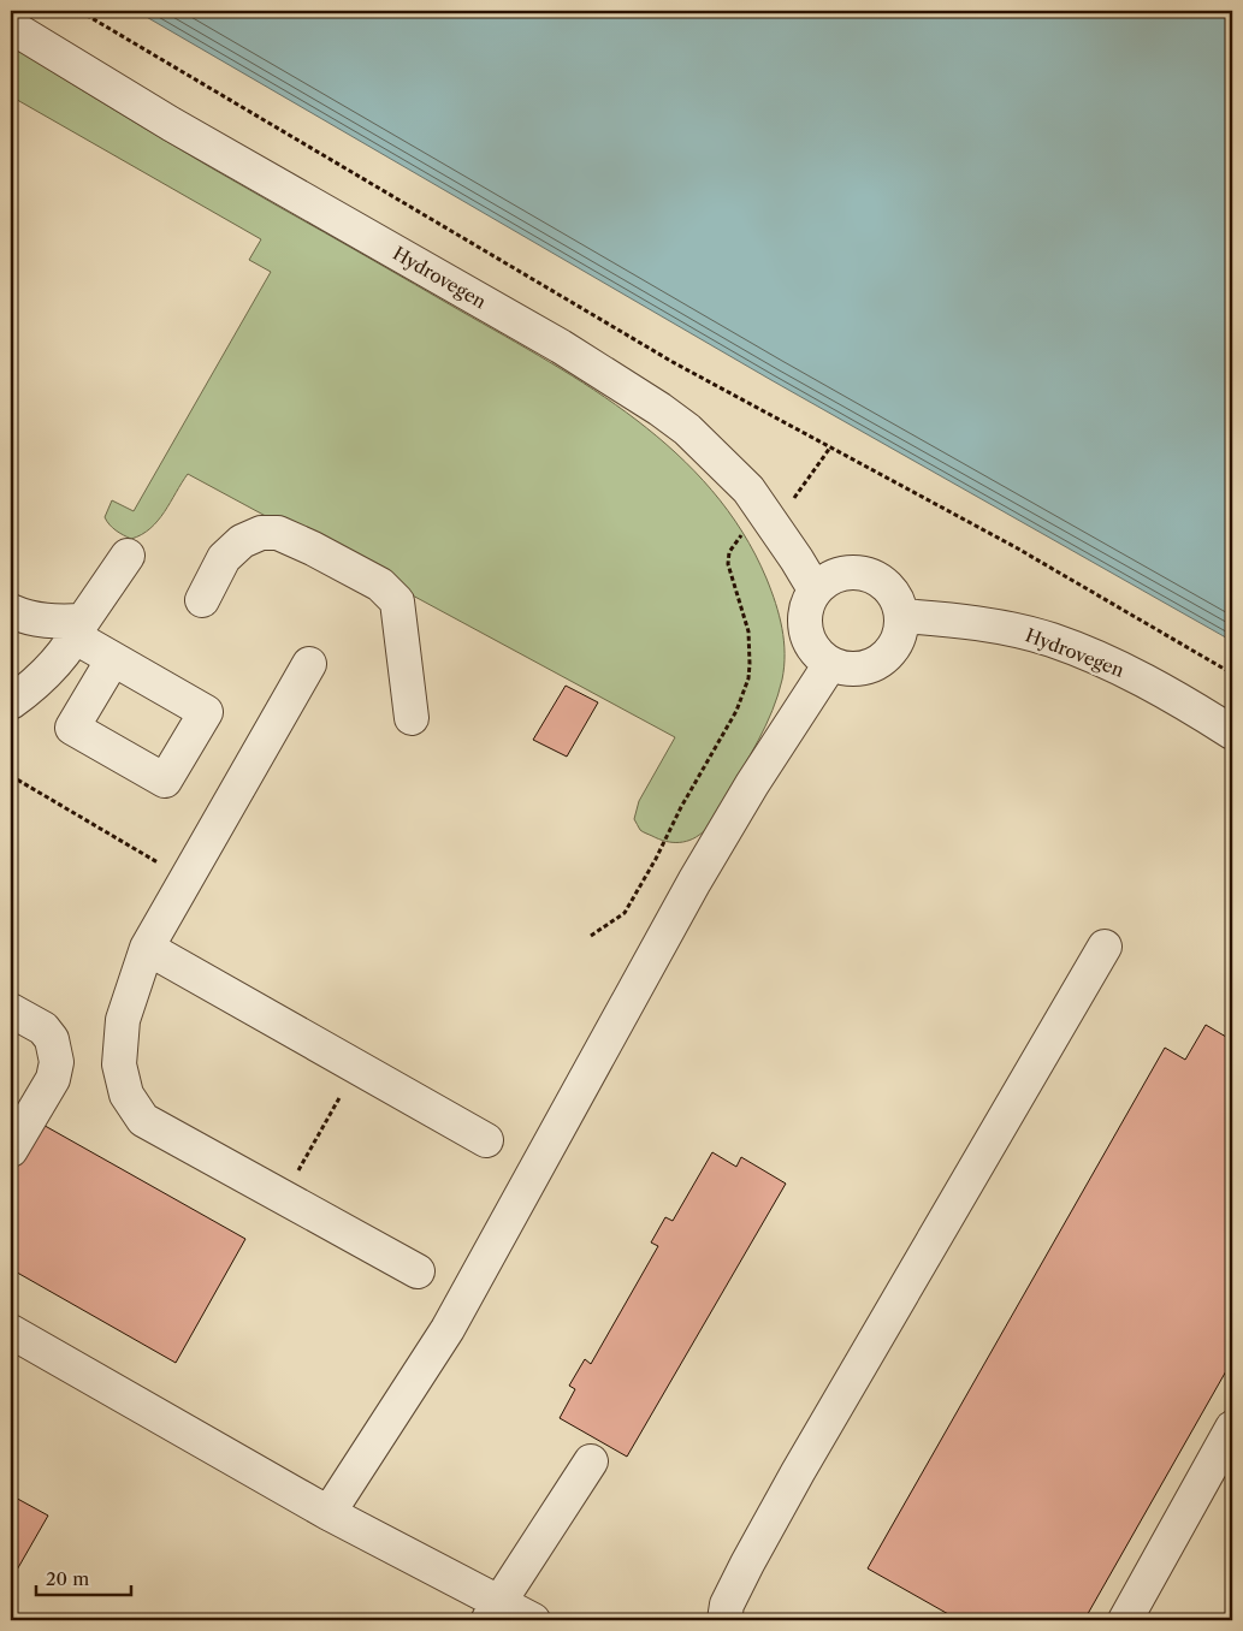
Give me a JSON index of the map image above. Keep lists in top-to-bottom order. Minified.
{"streets":{"street":["Hydrovegen"]},"scale_bar":"20 m"}
